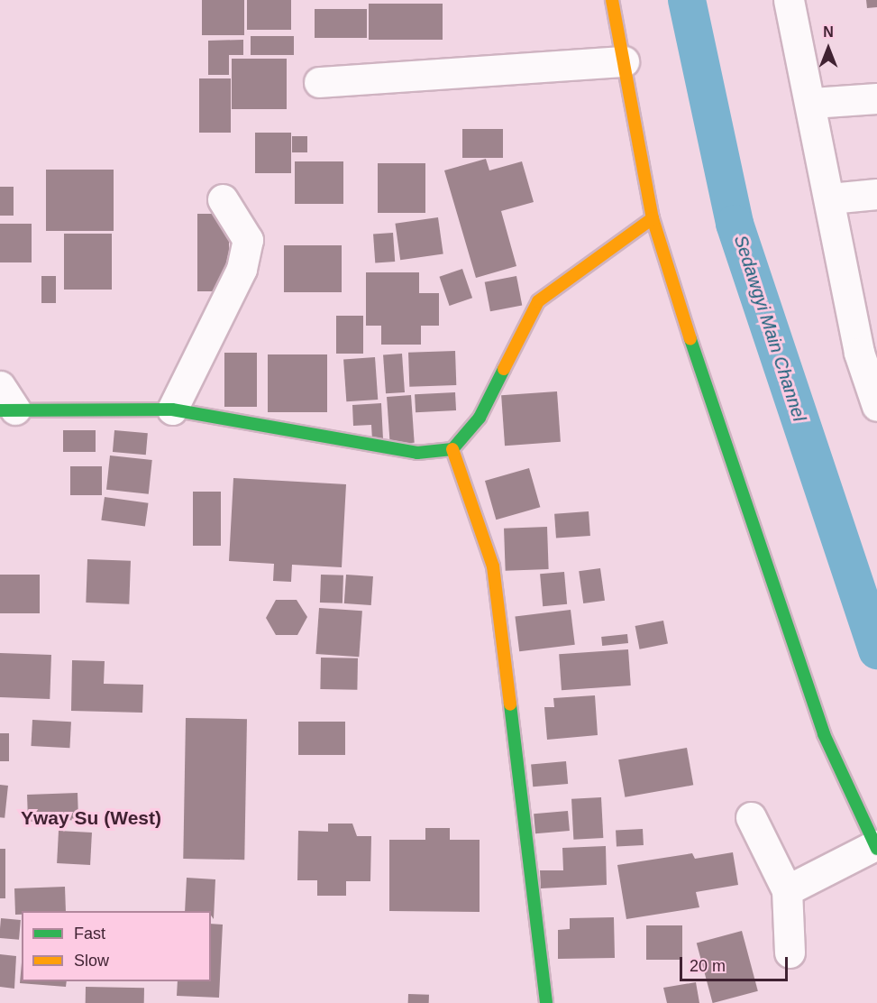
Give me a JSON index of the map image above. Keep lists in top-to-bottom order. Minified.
{"districts":["Yway Su (West)"],"water":["Sedawgyi Main Channel"],"legend":["Fast","Slow"],"scale_bar":"20 m","north":"top"}
